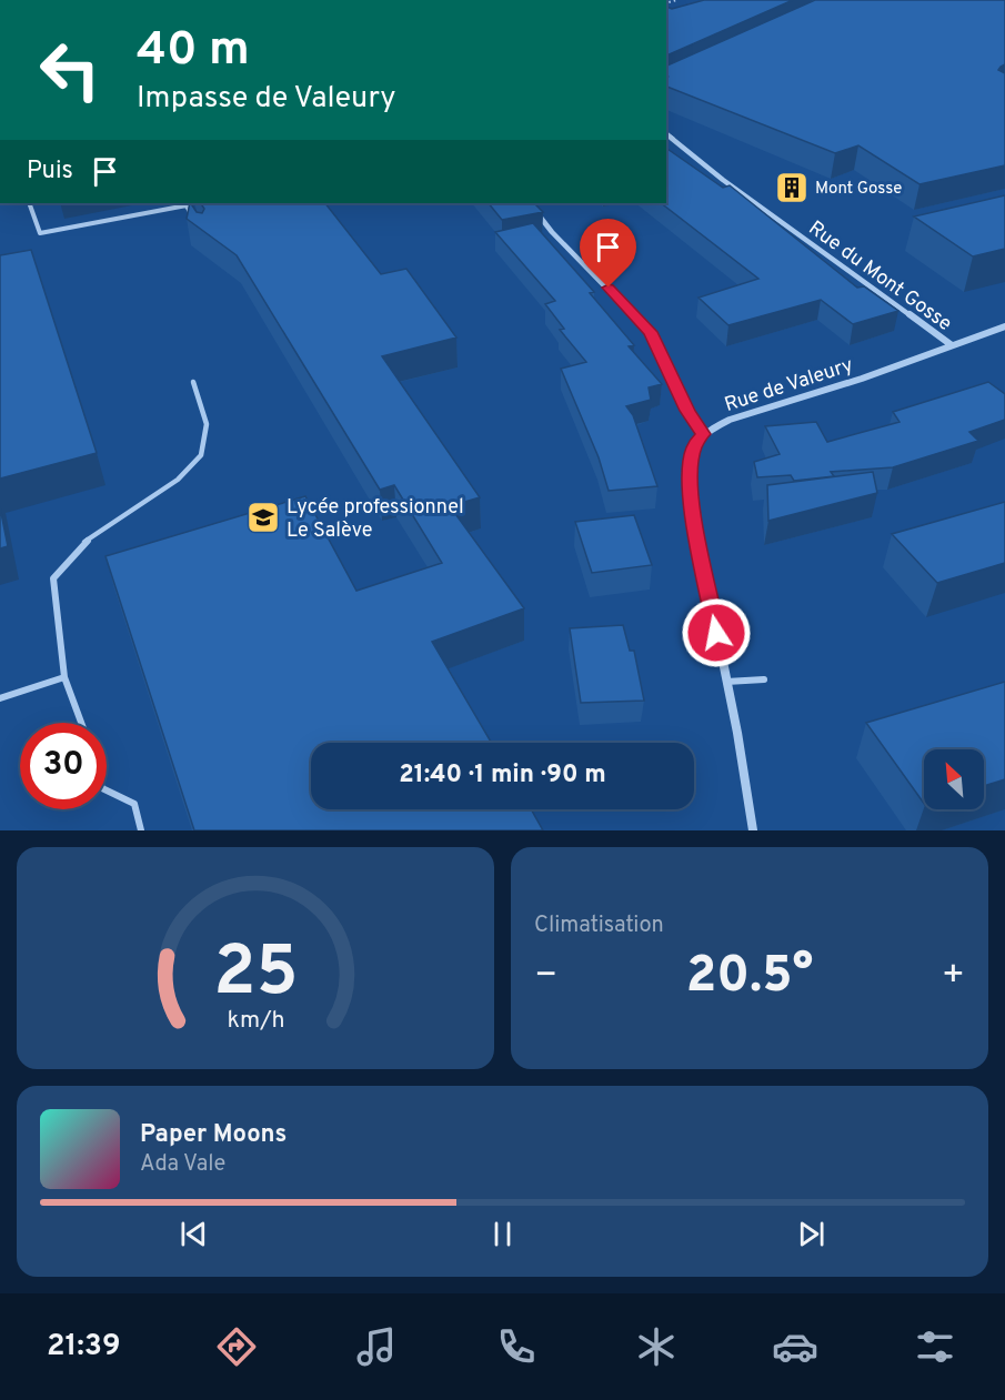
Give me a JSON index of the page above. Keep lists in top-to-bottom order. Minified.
{"streets":{"street":["Rue du Mont Gosse","Rue de Valeury"]},"crossings":[["Rue du Mont Gosse","Rue de Valeury"]],"places":{"building":["Mont Gosse"],"school or university":["Lycée professionnel Le Salève"]},"north":"top left","page":{"turn":["40 m","Impasse de Valeury"],"then":"Puis","limit":"30","trip":"21:40 · 1 min · 90 m","tile":"Climatisation","heat":["−","20.5°","+"],"song":["Paper Moons","Ada Vale"],"tabs":"21:39","gauge":["25","km/h"]}}
